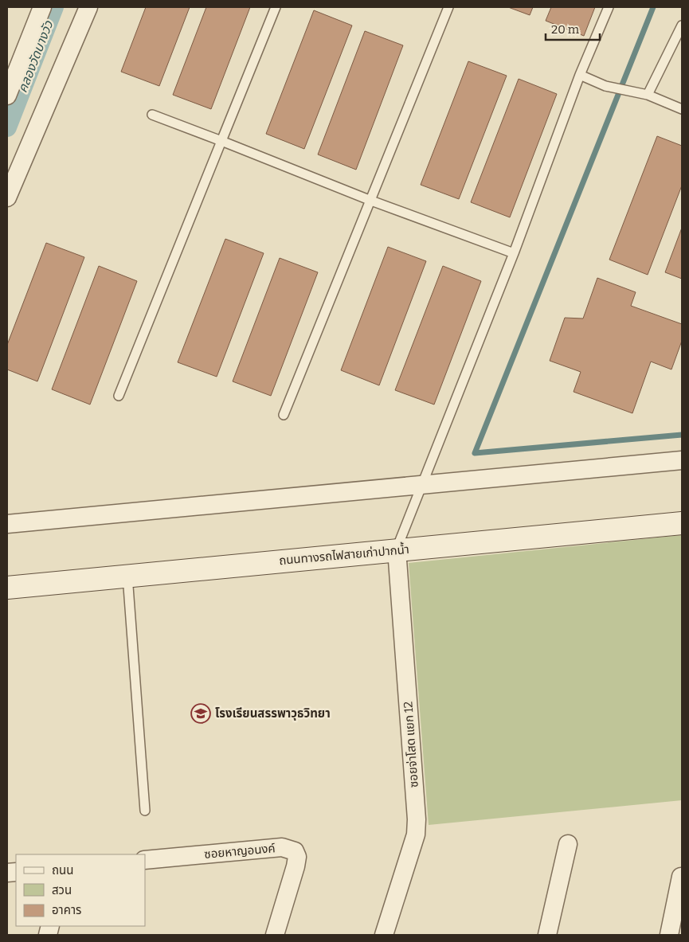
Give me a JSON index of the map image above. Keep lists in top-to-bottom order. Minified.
{"streets":{"main road":["ถนนทางรถไฟสายเก่าปากน้ำ"],"street":["ซอยจ่าโสด แยก 12","ซอยหาญอนงค์"]},"crossings":[["ถนนทางรถไฟสายเก่าปากน้ำ","ซอยจ่าโสด แยก 12"]],"water":["คลองวัดบางวัว"],"places":{"school or university":["โรงเรียนสรรพาวุธวิทยา"]},"legend":["ถนน","สวน","อาคาร"],"scale_bar":"20 m"}
